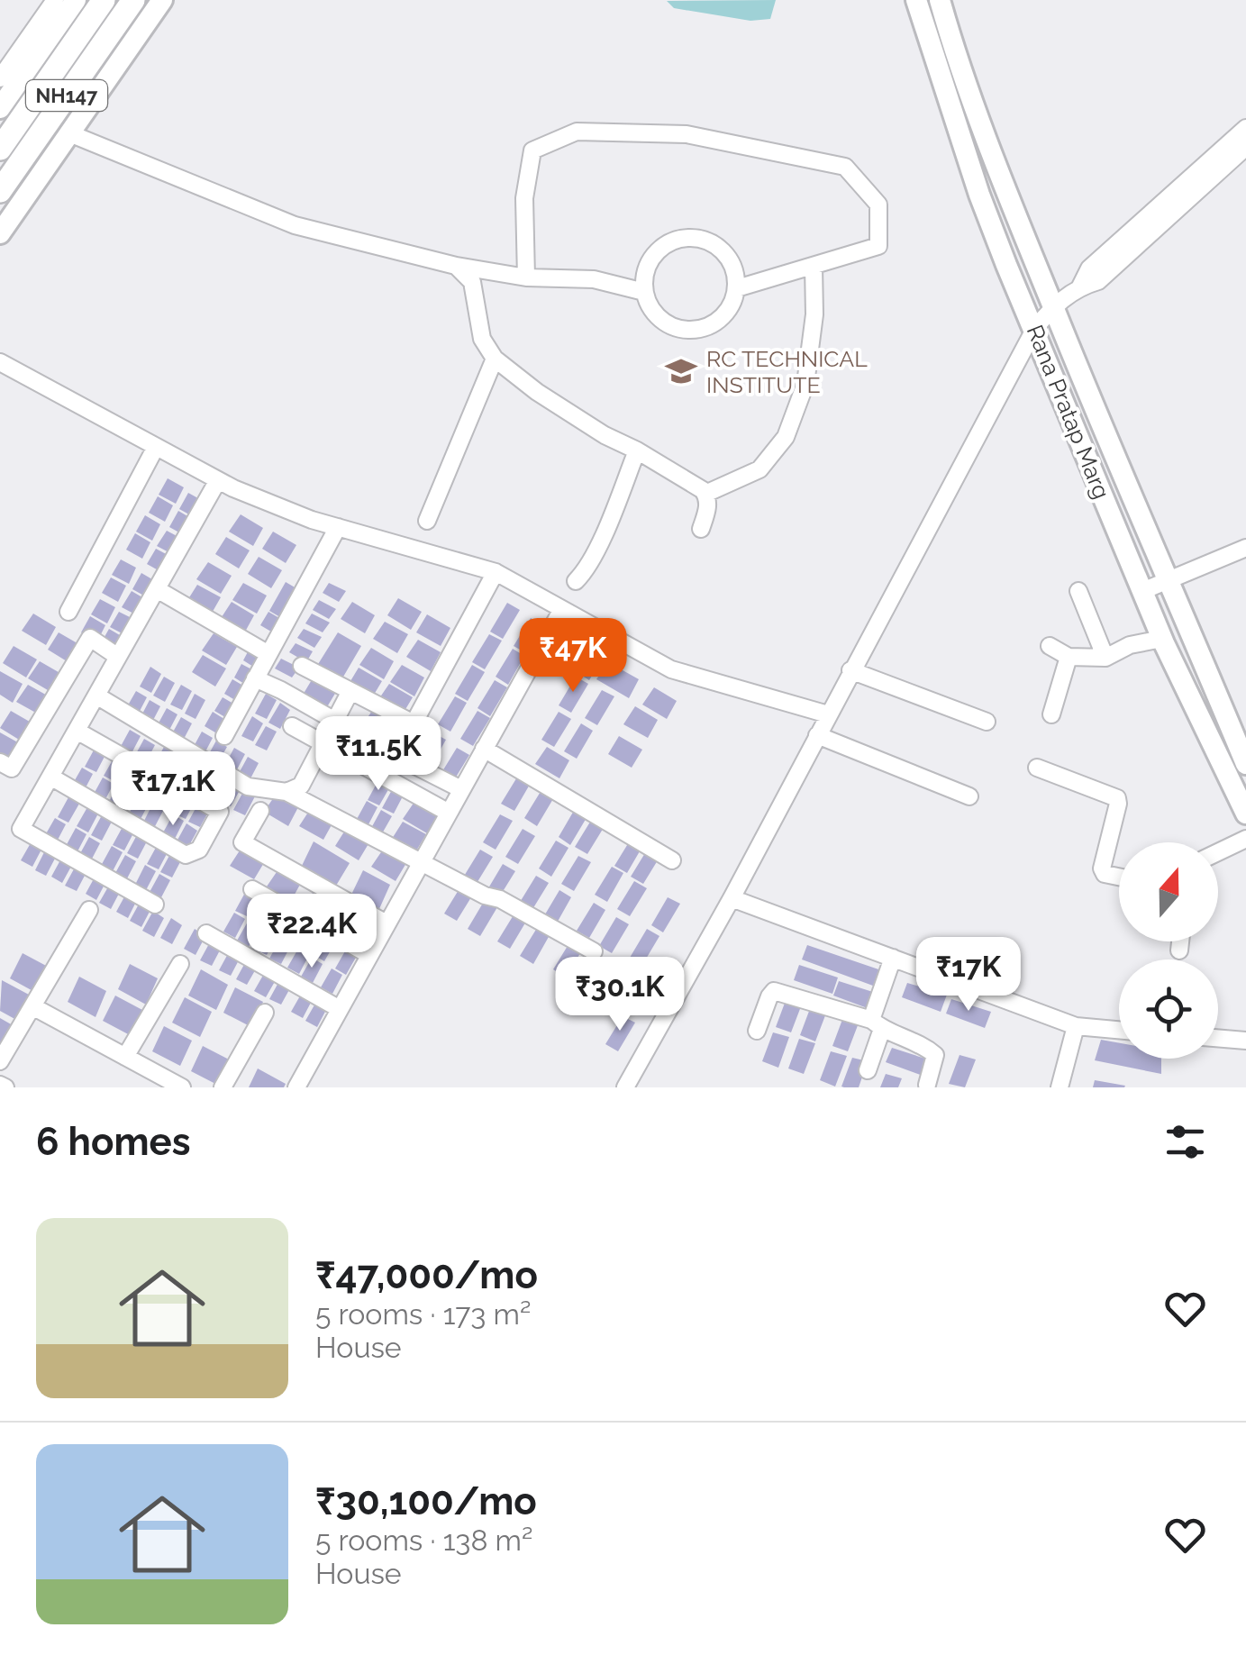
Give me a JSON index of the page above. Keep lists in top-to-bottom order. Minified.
{"streets":{"highway":["NH147"],"main road":["Rana Pratap Marg"]},"places":{"school or university":["RC TECHNICAL INSTITUTE"]},"north":"top","page":{"price":["₹47K","₹11.5K","₹17.1K","₹22.4K","₹17K","₹30.1K"],"heading":"6 homes","list":[{"name":"₹47,000/mo","note":"5 rooms · 173 m² · House"},{"name":"₹30,100/mo","note":"5 rooms · 138 m² · House"}]}}
